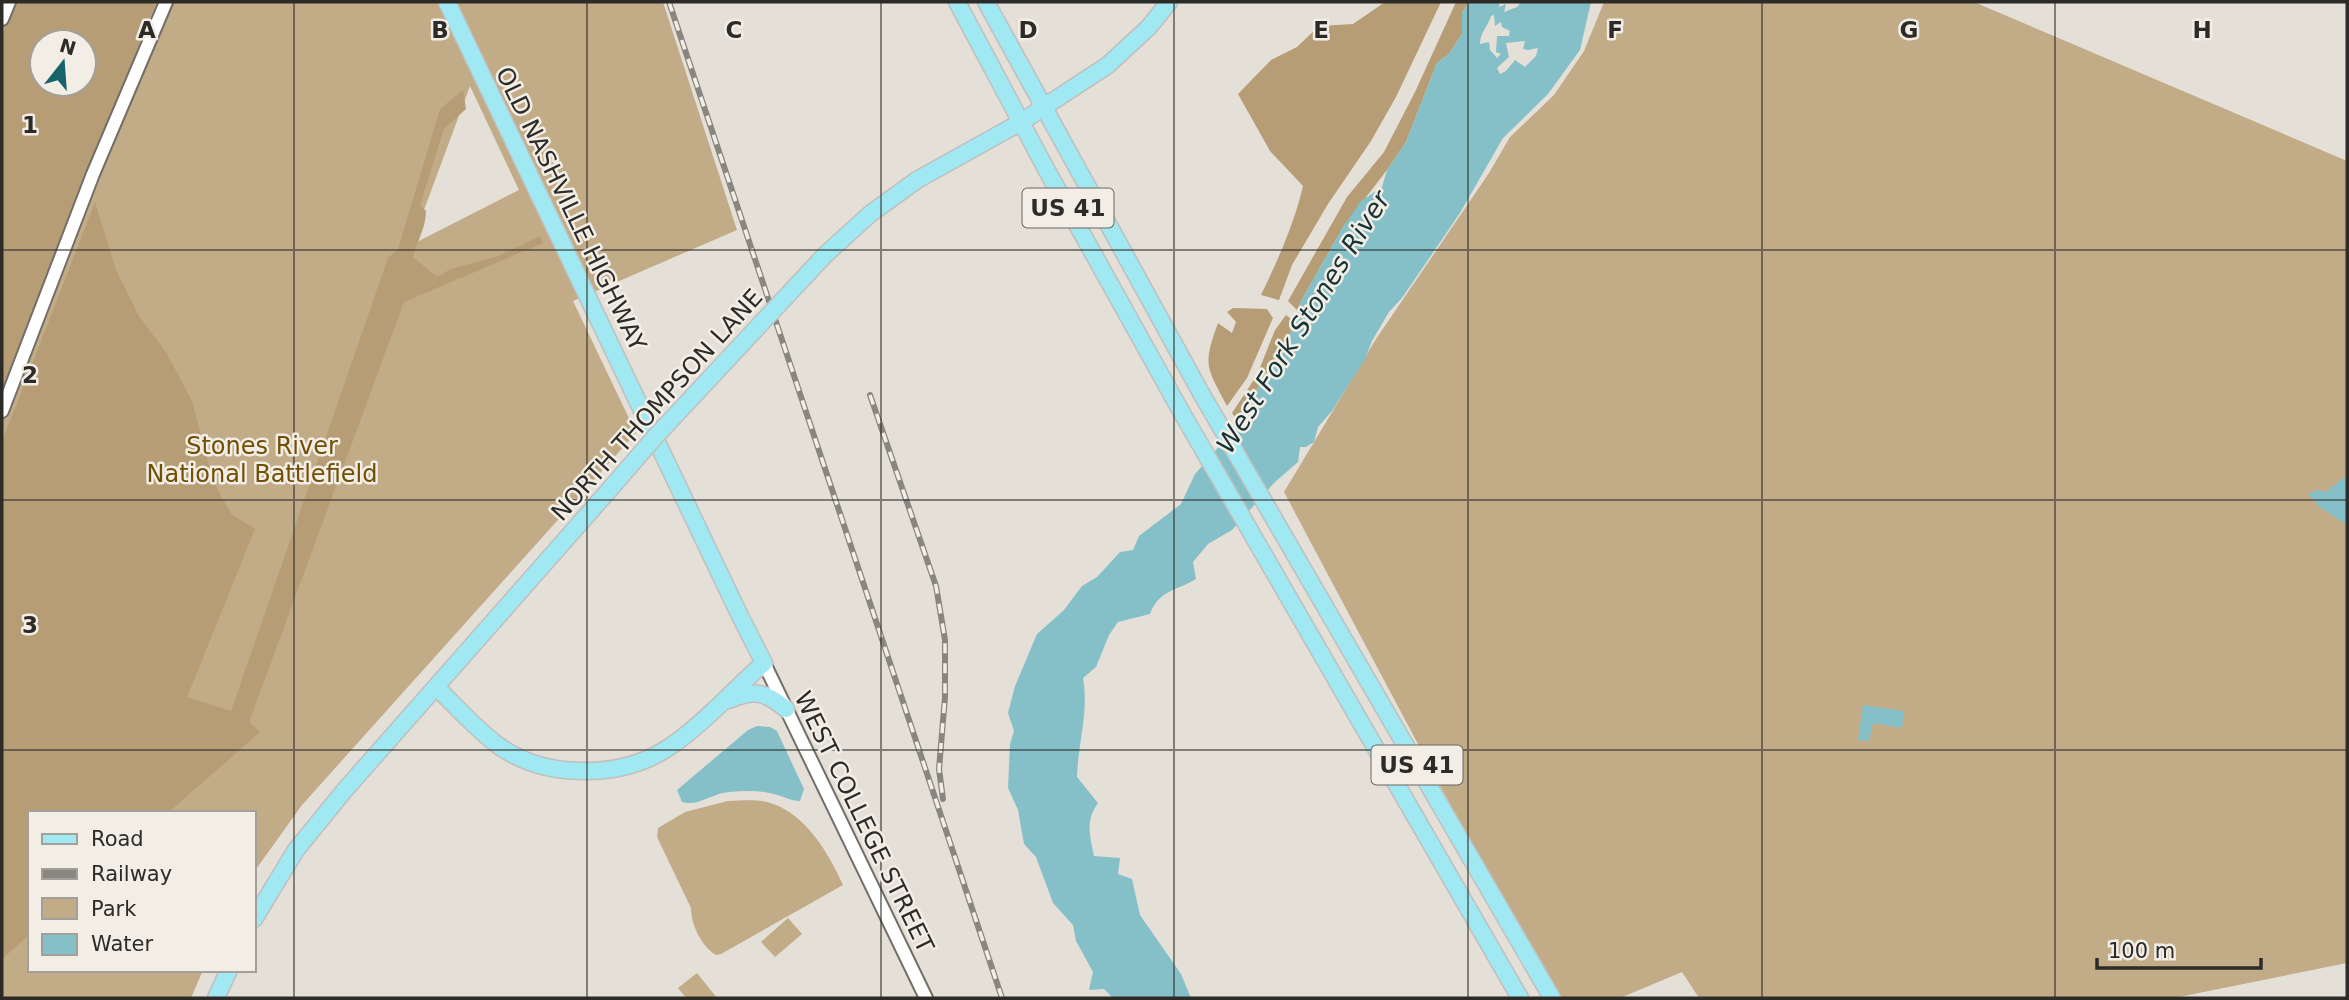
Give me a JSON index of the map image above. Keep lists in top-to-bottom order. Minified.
{"streets":{"main road":["US 41","OLD NASHVILLE HIGHWAY","NORTH THOMPSON LANE"],"street":["WEST COLLEGE STREET"]},"crossings":[["US 41","NORTH THOMPSON LANE"],["OLD NASHVILLE HIGHWAY","WEST COLLEGE STREET"]],"water":["West Fork Stones River"],"parks":["Stones River National Battlefield"],"legend":["Road","Railway","Park","Water"],"scale_bar":"100 m","north":"top","grid":{"columns":["A","B","C","D","E","F","G","H"],"rows":["1","2","3"]}}
